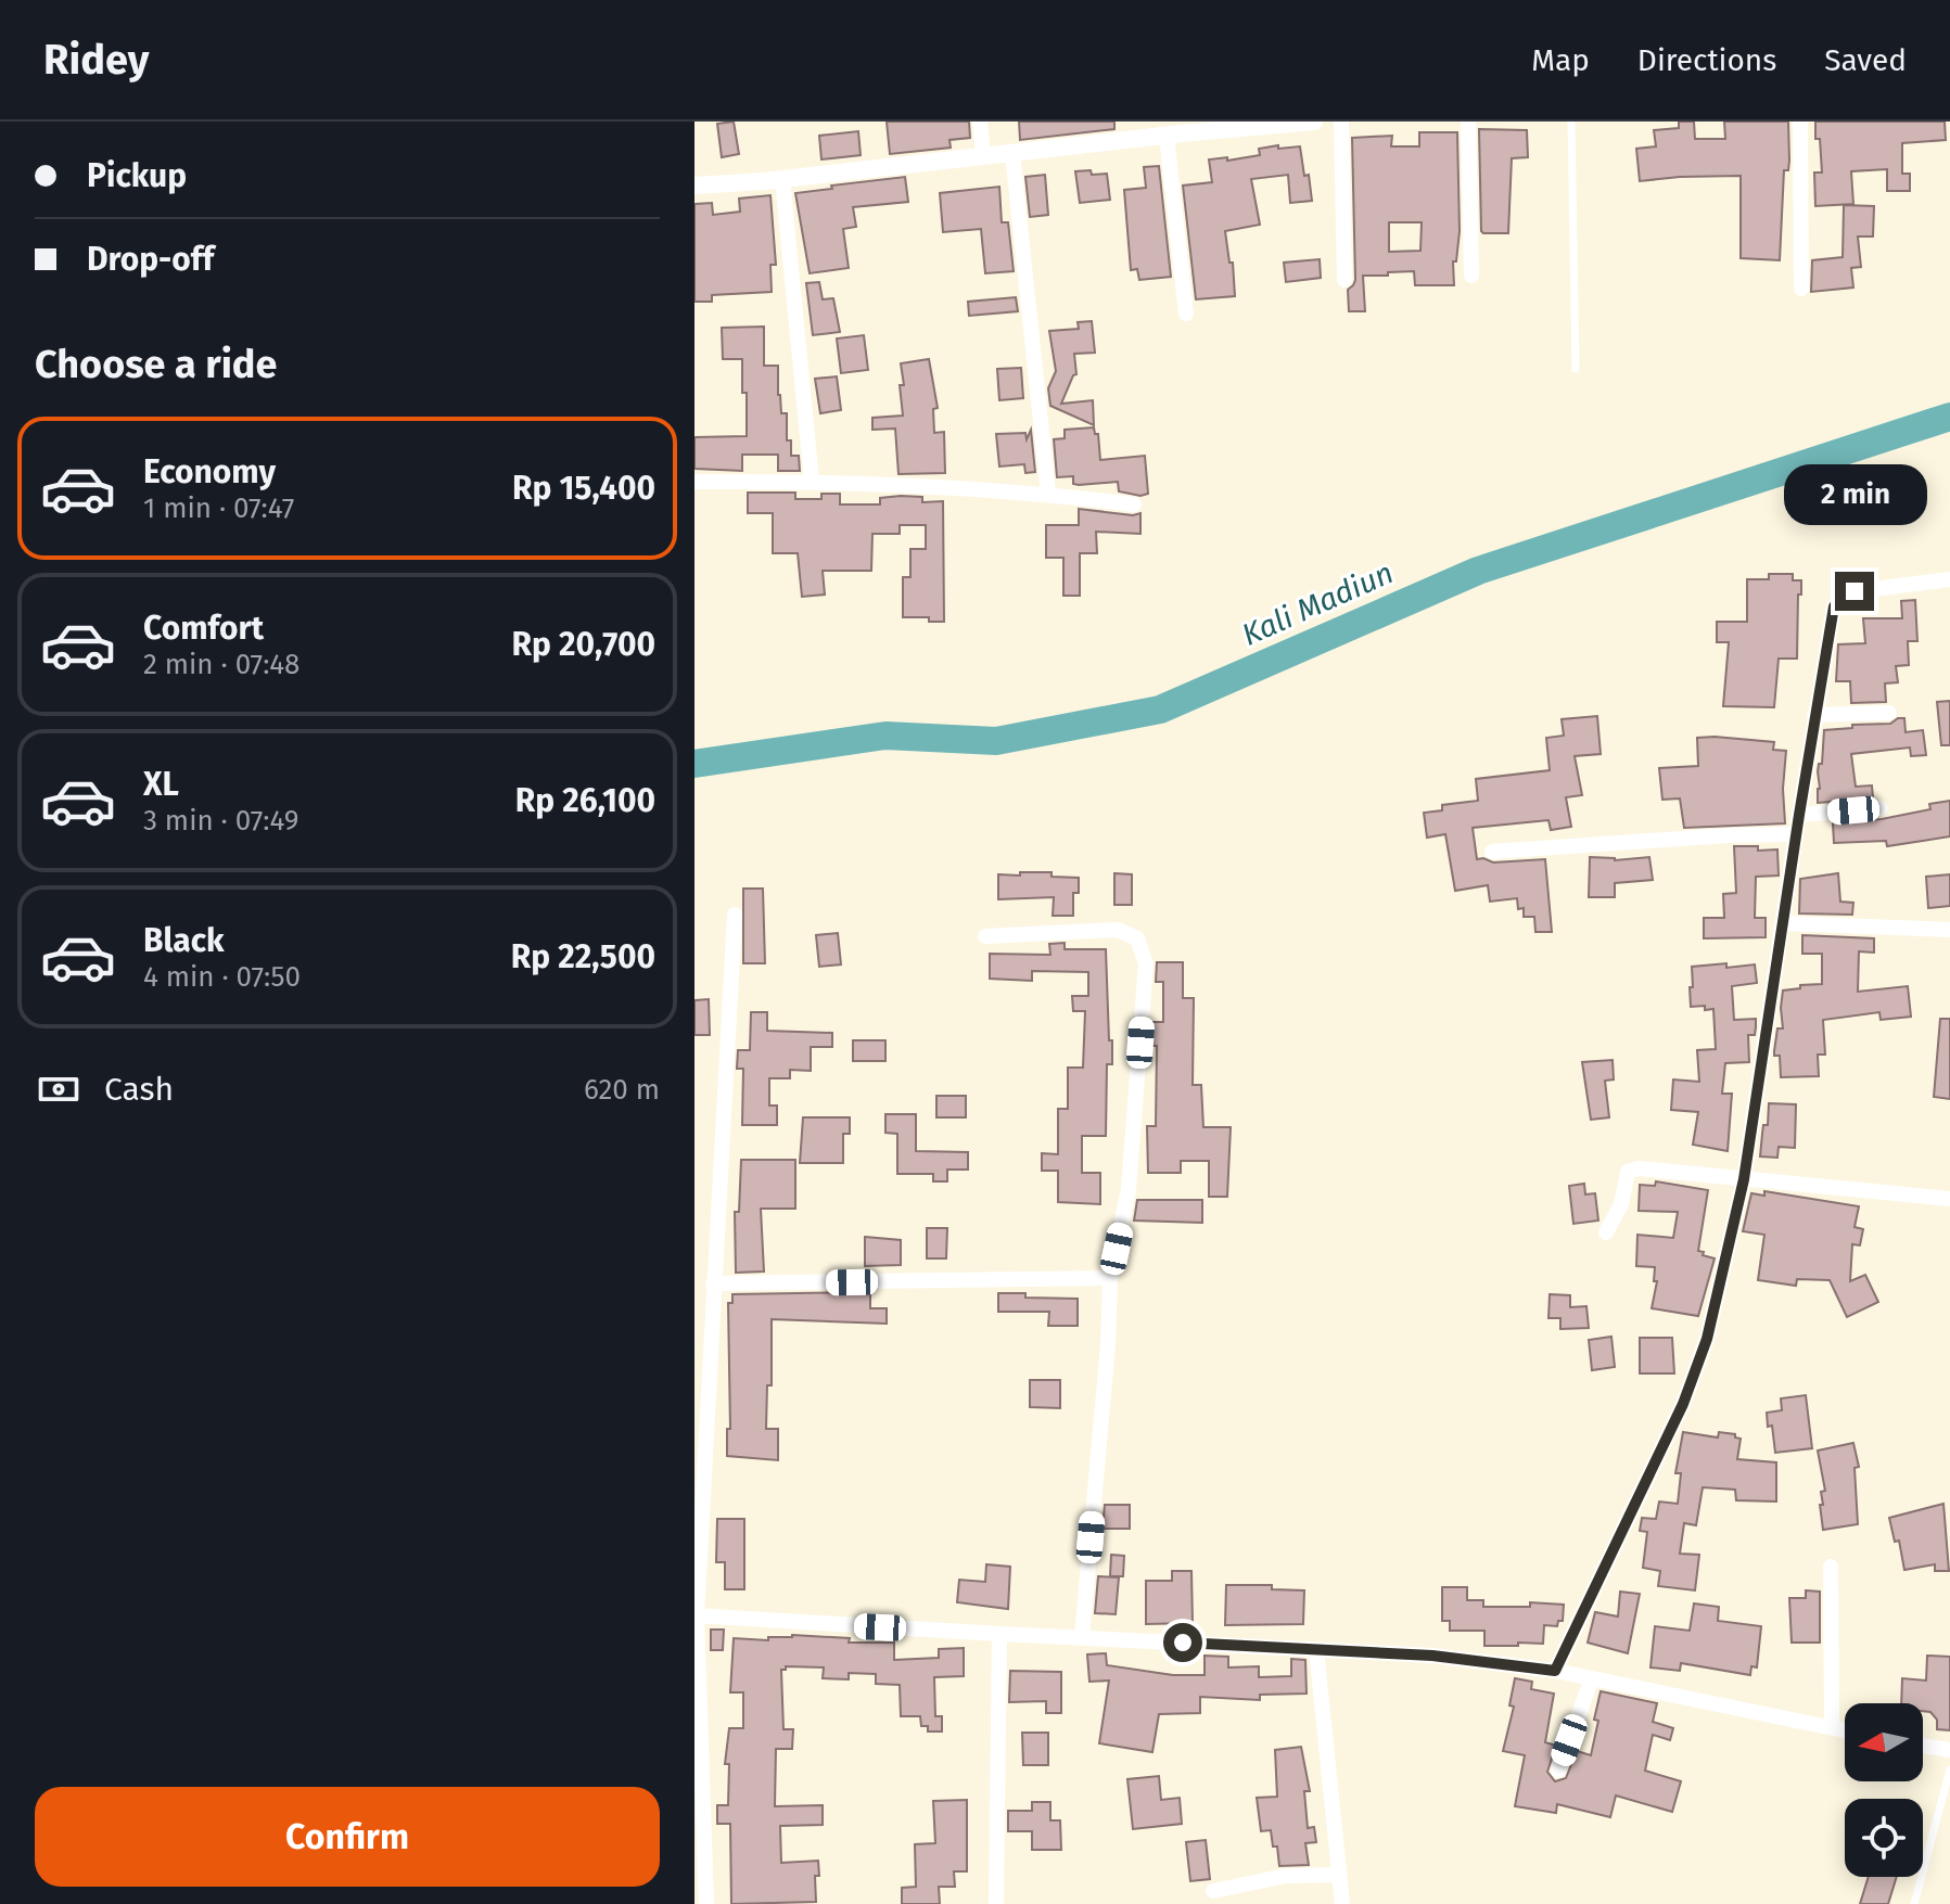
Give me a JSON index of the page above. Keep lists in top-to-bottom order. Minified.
{"water":["Kali Madiun"],"north":"left","page":{"header":"Ridey","nav":["Map","Directions","Saved"],"banner":["Pickup","Drop-off"],"heading":"Choose a ride","list":[{"name":"Economy","note":"1 min · 07:47","value":"Rp 15,400"},{"name":"Comfort","note":"2 min · 07:48","value":"Rp 20,700"},{"name":"XL","note":"3 min · 07:49","value":"Rp 26,100"},{"name":"Black","note":"4 min · 07:50","value":"Rp 22,500"}],"bubble":"2 min","pay":["Cash","620 m"],"buttons":"Confirm"}}
